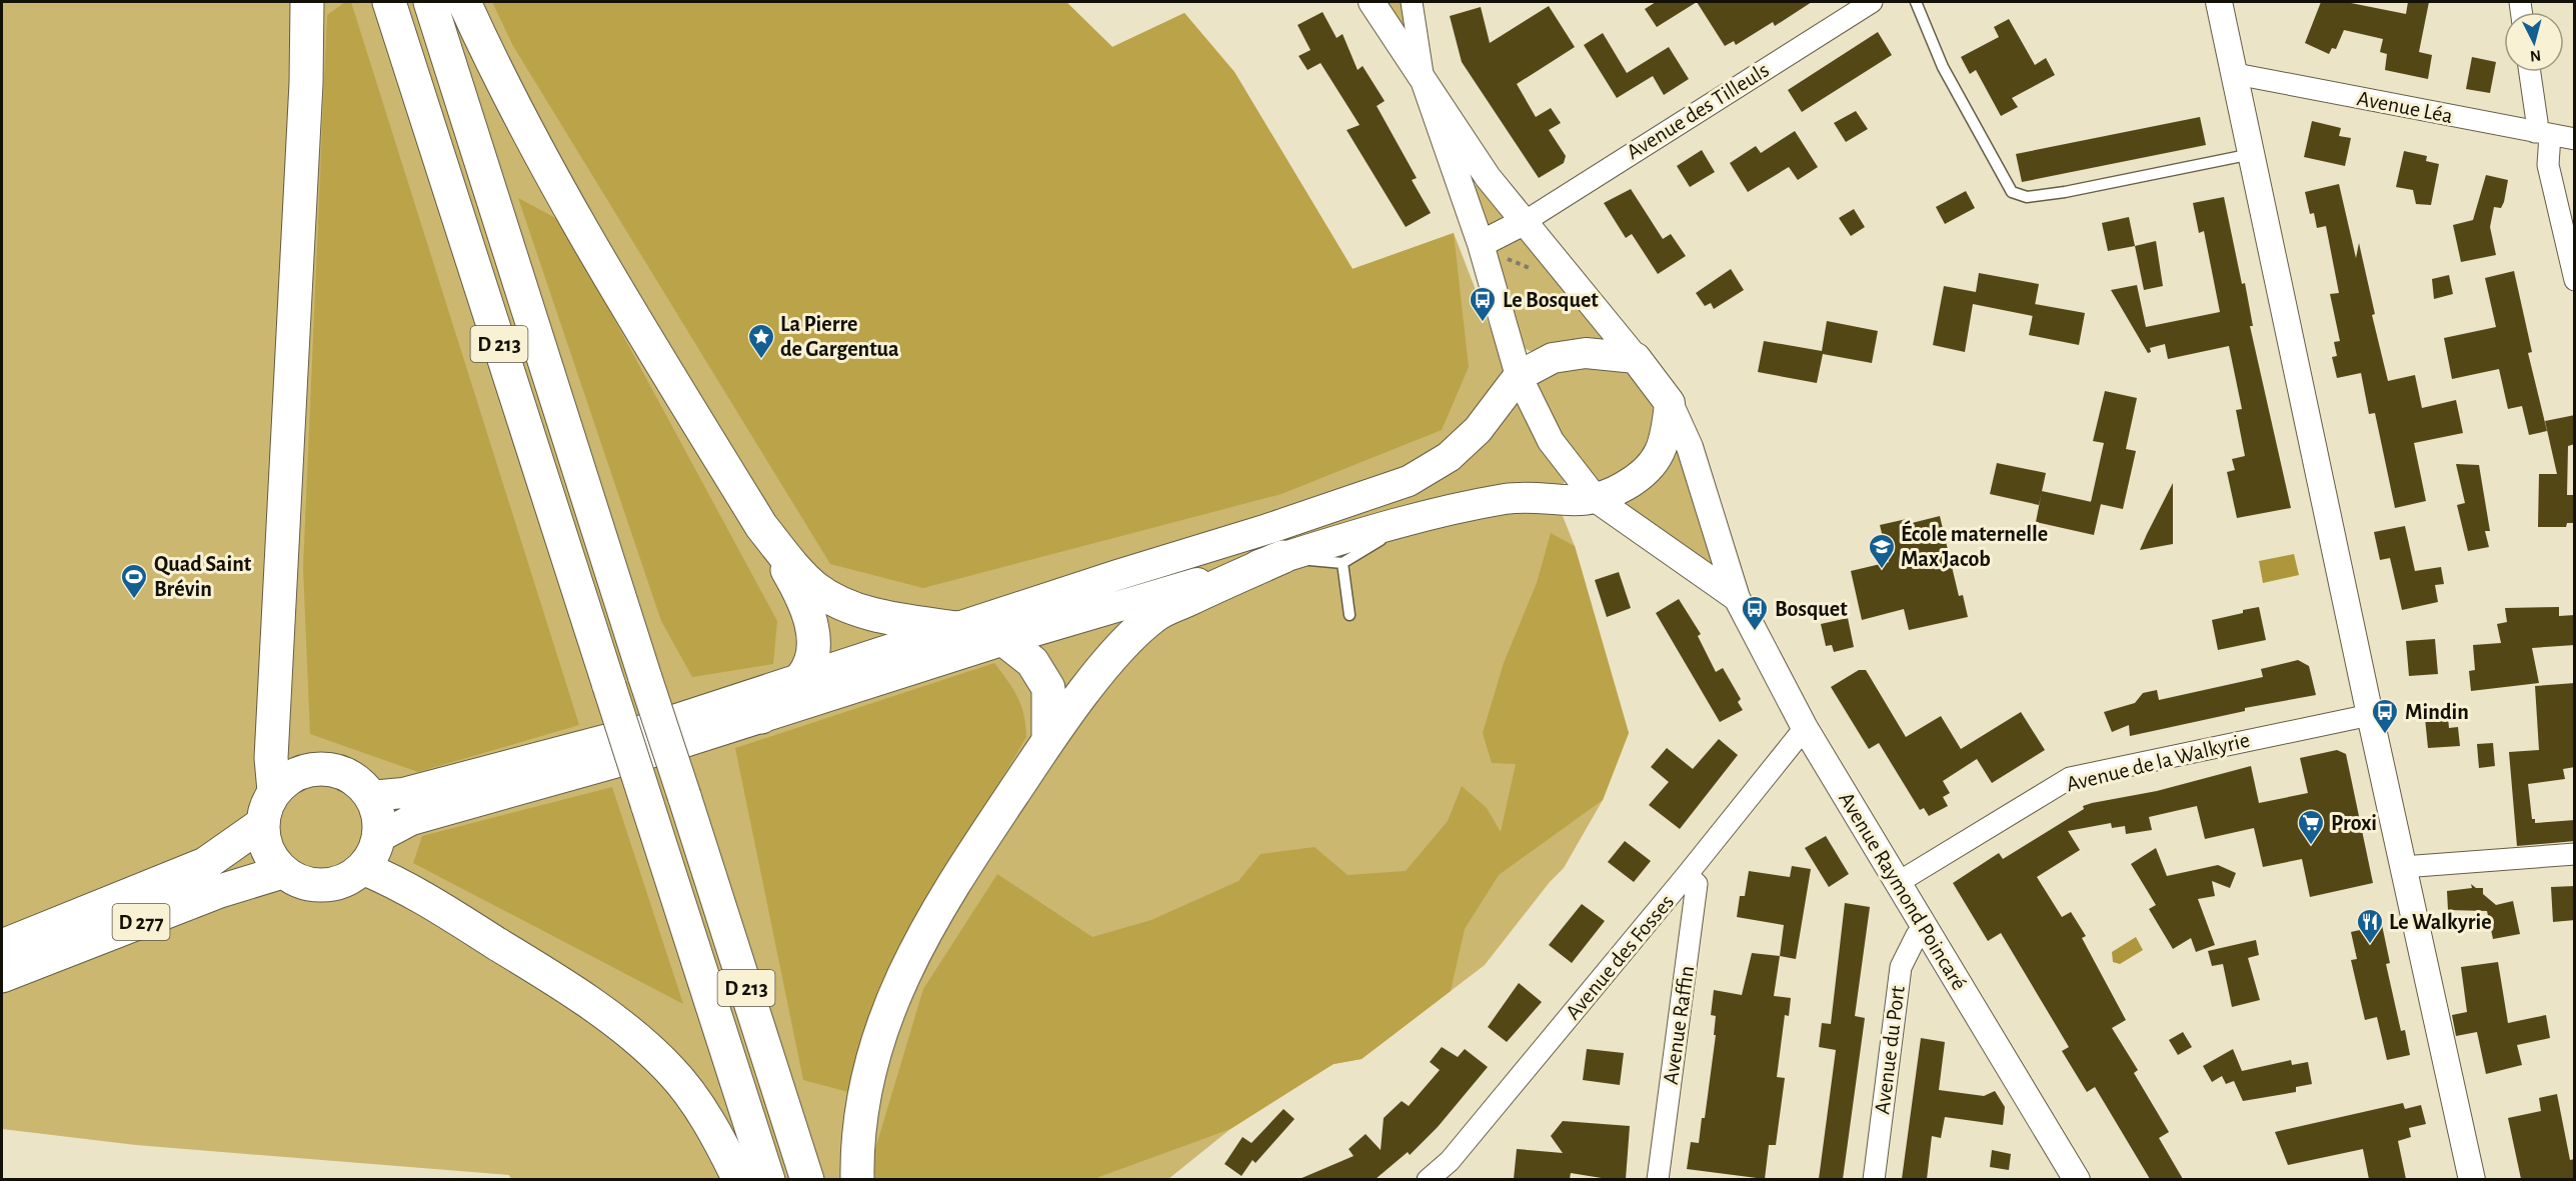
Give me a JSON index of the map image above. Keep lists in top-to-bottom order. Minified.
{"streets":{"main road":["D 213","Avenue Raymond Poincaré","D 277"],"street":["Avenue Léa","Avenue des Tilleuls","Avenue de la Walkyrie","Avenue des Fosses","Avenue Raffin","Avenue du Port"]},"crossings":[["Avenue des Tilleuls","Avenue Raymond Poincaré"],["Avenue de la Walkyrie","Avenue Raymond Poincaré"],["Avenue Raymond Poincaré","Avenue des Fosses"],["Avenue Raymond Poincaré","Avenue du Port"],["Avenue des Fosses","Avenue Raffin"]],"places":{"bus stop":["Le Bosquet","Bosquet","Mindin"],"place":["La Pierre de Gargentua"],"school or university":["École maternelle Max Jacob"],"sports":["Quad Saint Brévin"],"supermarket":["Proxi"],"restaurant":["Le Walkyrie"]},"north":"bottom"}
